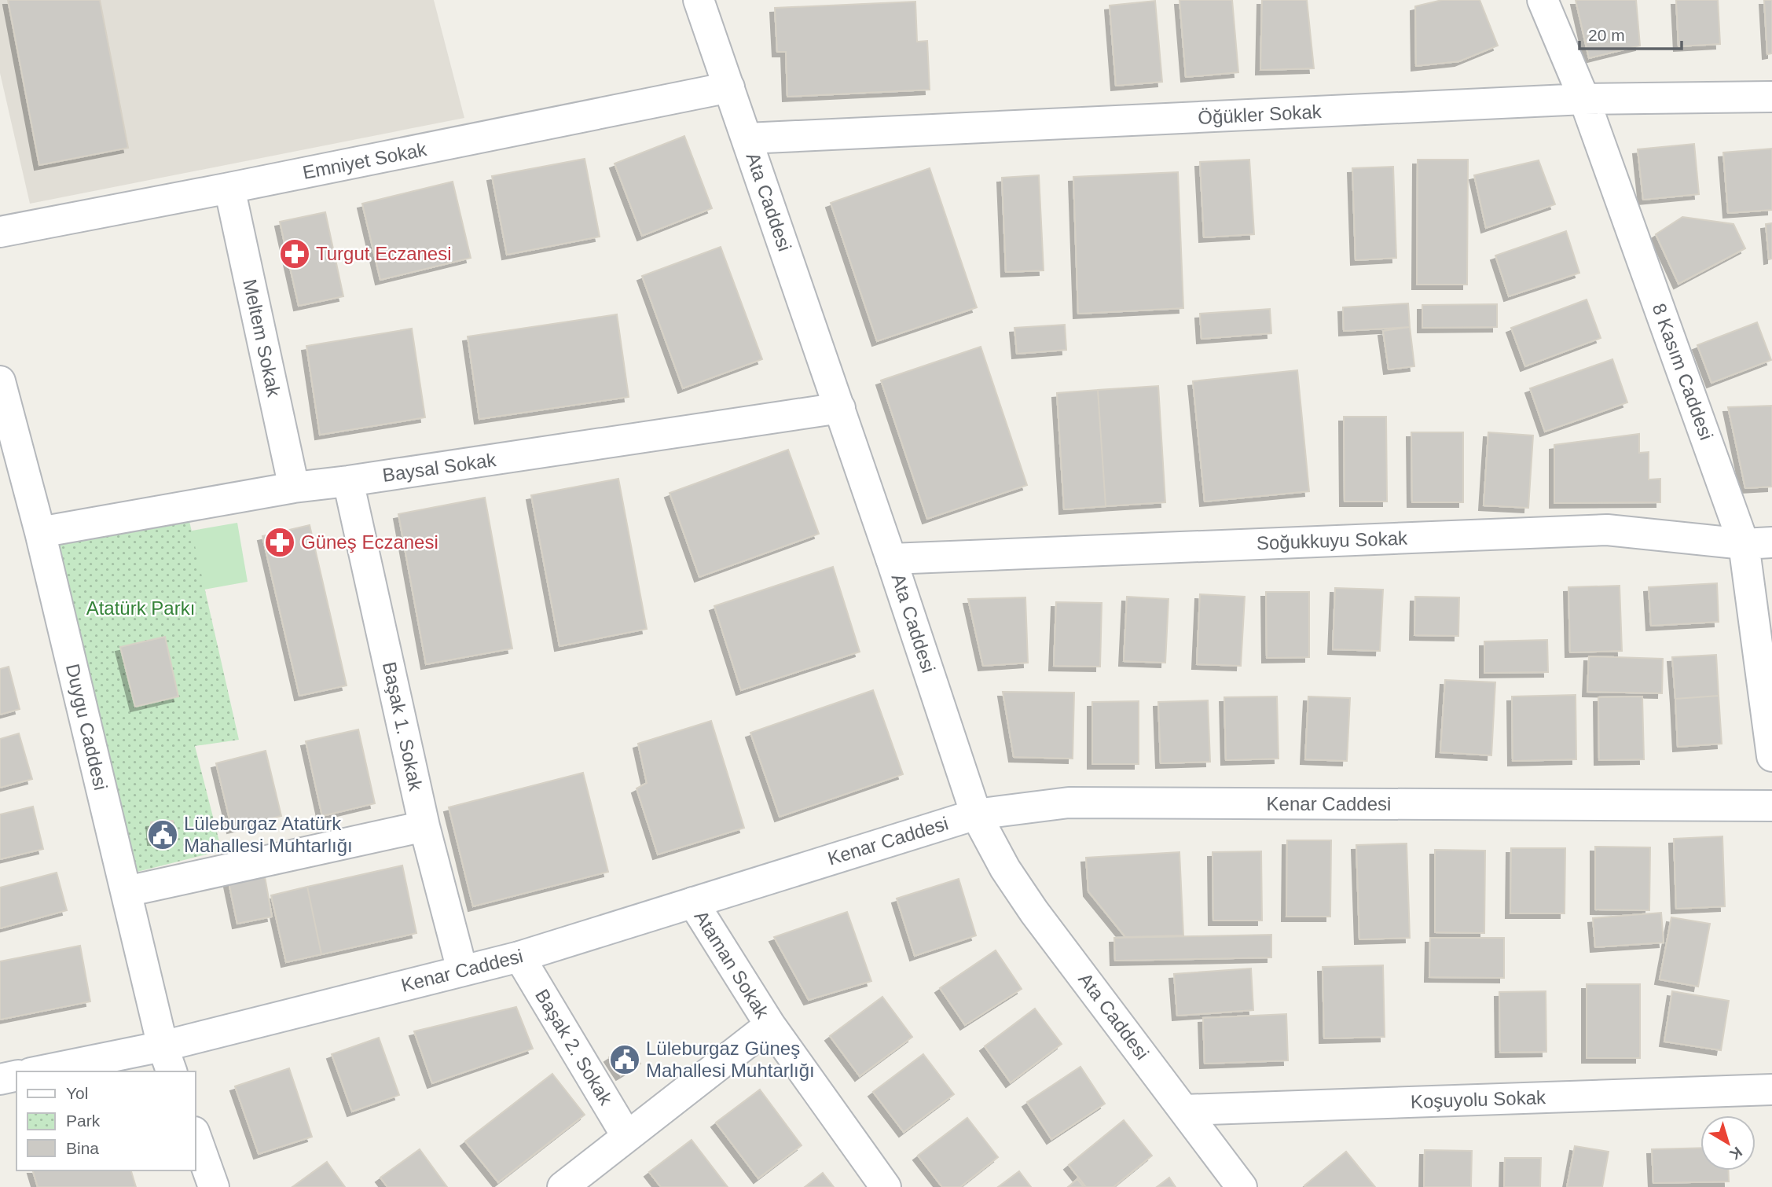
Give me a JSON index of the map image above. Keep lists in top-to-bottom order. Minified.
{"streets":{"street":["Öğükler Sokak","Emniyet Sokak","Ata Caddesi","Meltem Sokak","8 Kasım Caddesi","Baysal Sokak","Soğukkuyu Sokak","Başak 1. Sokak","Duygu Caddesi","Kenar Caddesi","Ataman Sokak","Başak 2. Sokak","Koşuyolu Sokak"]},"crossings":[["Öğükler Sokak","Ata Caddesi"],["Öğükler Sokak","8 Kasım Caddesi"],["Emniyet Sokak","Ata Caddesi"],["Emniyet Sokak","Meltem Sokak"],["Ata Caddesi","Baysal Sokak"],["Ata Caddesi","Soğukkuyu Sokak"],["Ata Caddesi","Kenar Caddesi"],["Ata Caddesi","Koşuyolu Sokak"],["Meltem Sokak","Baysal Sokak"],["8 Kasım Caddesi","Soğukkuyu Sokak"],["Baysal Sokak","Başak 1. Sokak"],["Baysal Sokak","Duygu Caddesi"],["Başak 1. Sokak","Kenar Caddesi"],["Duygu Caddesi","Kenar Caddesi"],["Kenar Caddesi","Ataman Sokak"],["Kenar Caddesi","Başak 2. Sokak"]],"parks":["Atatürk Parkı"],"places":{"pharmacy":["Turgut Eczanesi","Güneş Eczanesi"],"public building":["Lüleburgaz Atatürk Mahallesi Muhtarlığı","Lüleburgaz Güneş Mahallesi Muhtarlığı"]},"legend":["Yol","Park","Bina"],"scale_bar":"20 m","north":"bottom right"}
